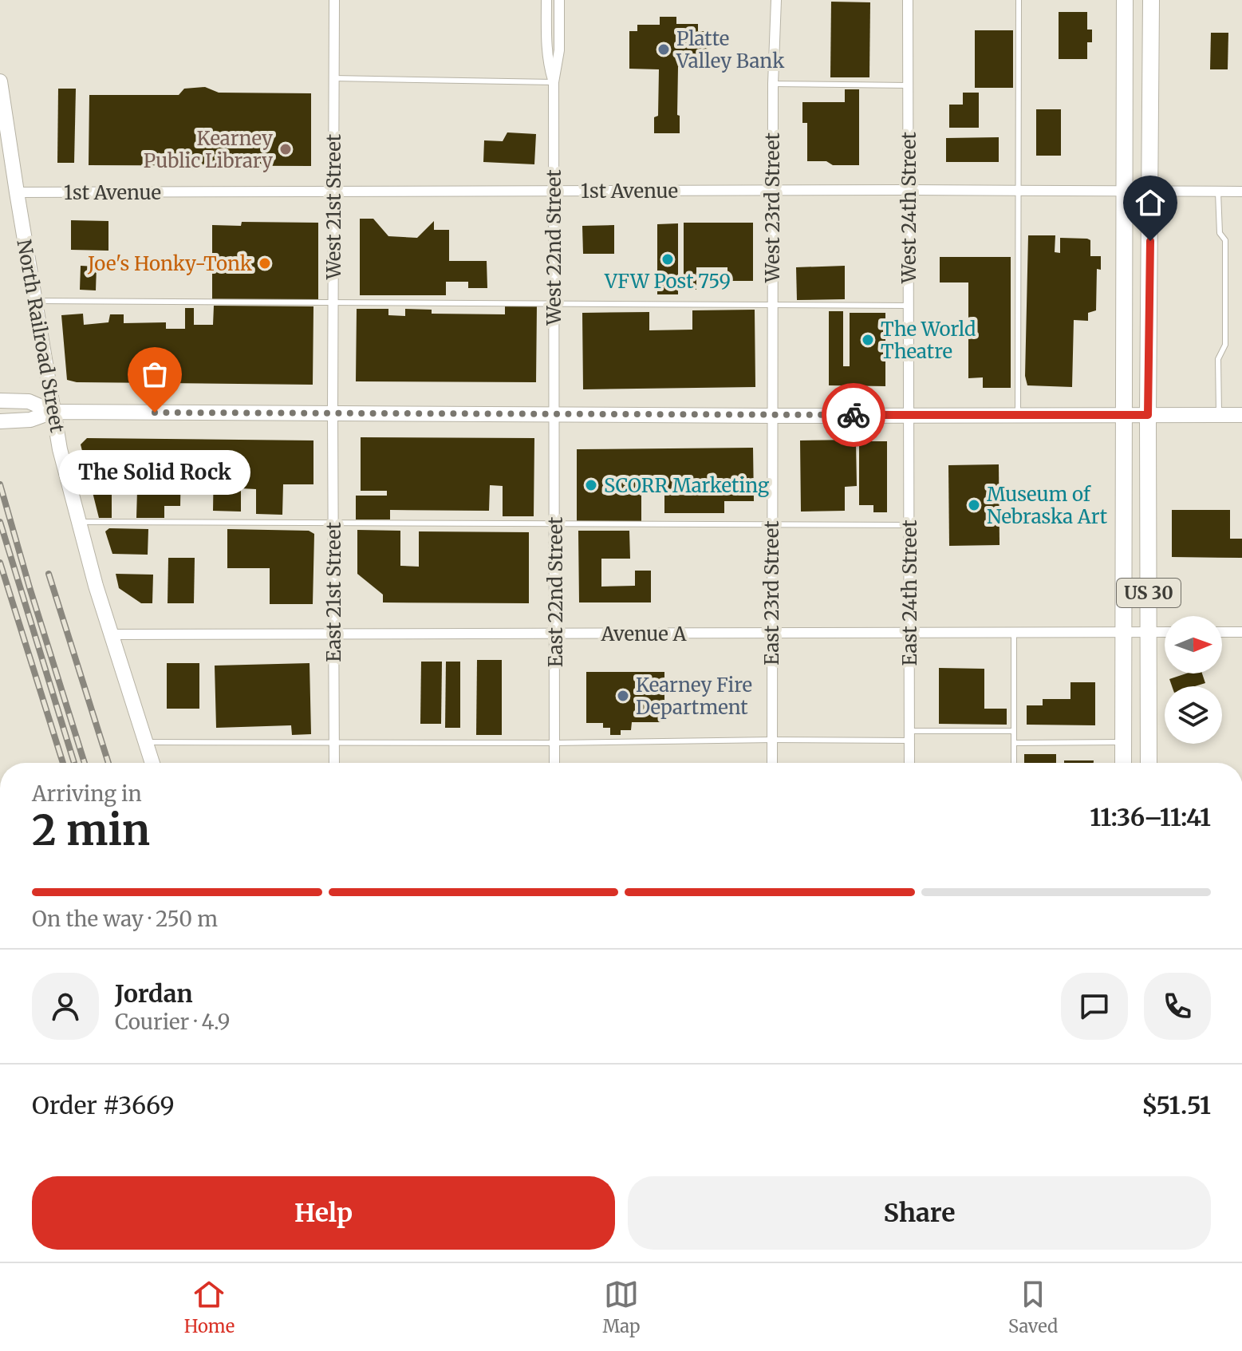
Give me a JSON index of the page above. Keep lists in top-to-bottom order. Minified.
{"streets":{"main road":["US 30"],"street":["1st Avenue","West 21st Street","West 23rd Street","West 24th Street","West 22nd Street","North Railroad Street","East 21st Street","East 22nd Street","East 23rd Street","East 24th Street","Avenue A"]},"crossings":[["1st Avenue","West 21st Street"],["1st Avenue","West 23rd Street"],["1st Avenue","West 24th Street"],["1st Avenue","West 22nd Street"],["1st Avenue","North Railroad Street"],["1st Avenue","US 30"],["West 21st Street","East 21st Street"],["West 23rd Street","East 23rd Street"],["West 24th Street","East 24th Street"],["West 22nd Street","East 22nd Street"],["North Railroad Street","Avenue A"],["East 21st Street","Avenue A"],["East 22nd Street","Avenue A"],["East 23rd Street","Avenue A"],["East 24th Street","Avenue A"],["US 30","Avenue A"]],"places":["Platte Valley Bank","Kearney Public Library","VFW Post 759","Joe's Honky-Tonk","The World Theatre","The Solid Rock","SCORR Marketing","Museum of Nebraska Art","Kearney Fire Department"],"north":"right","page":{"bubble":"The Solid Rock","heading":["2 min","Arriving in","11:36–11:41"],"panel":["Jordan","Courier · 4.9","Order #3669","$51.51"],"bar":"On the way · 250 m","buttons":["Help","Share"],"tabs":["Home","Map","Saved"]}}
